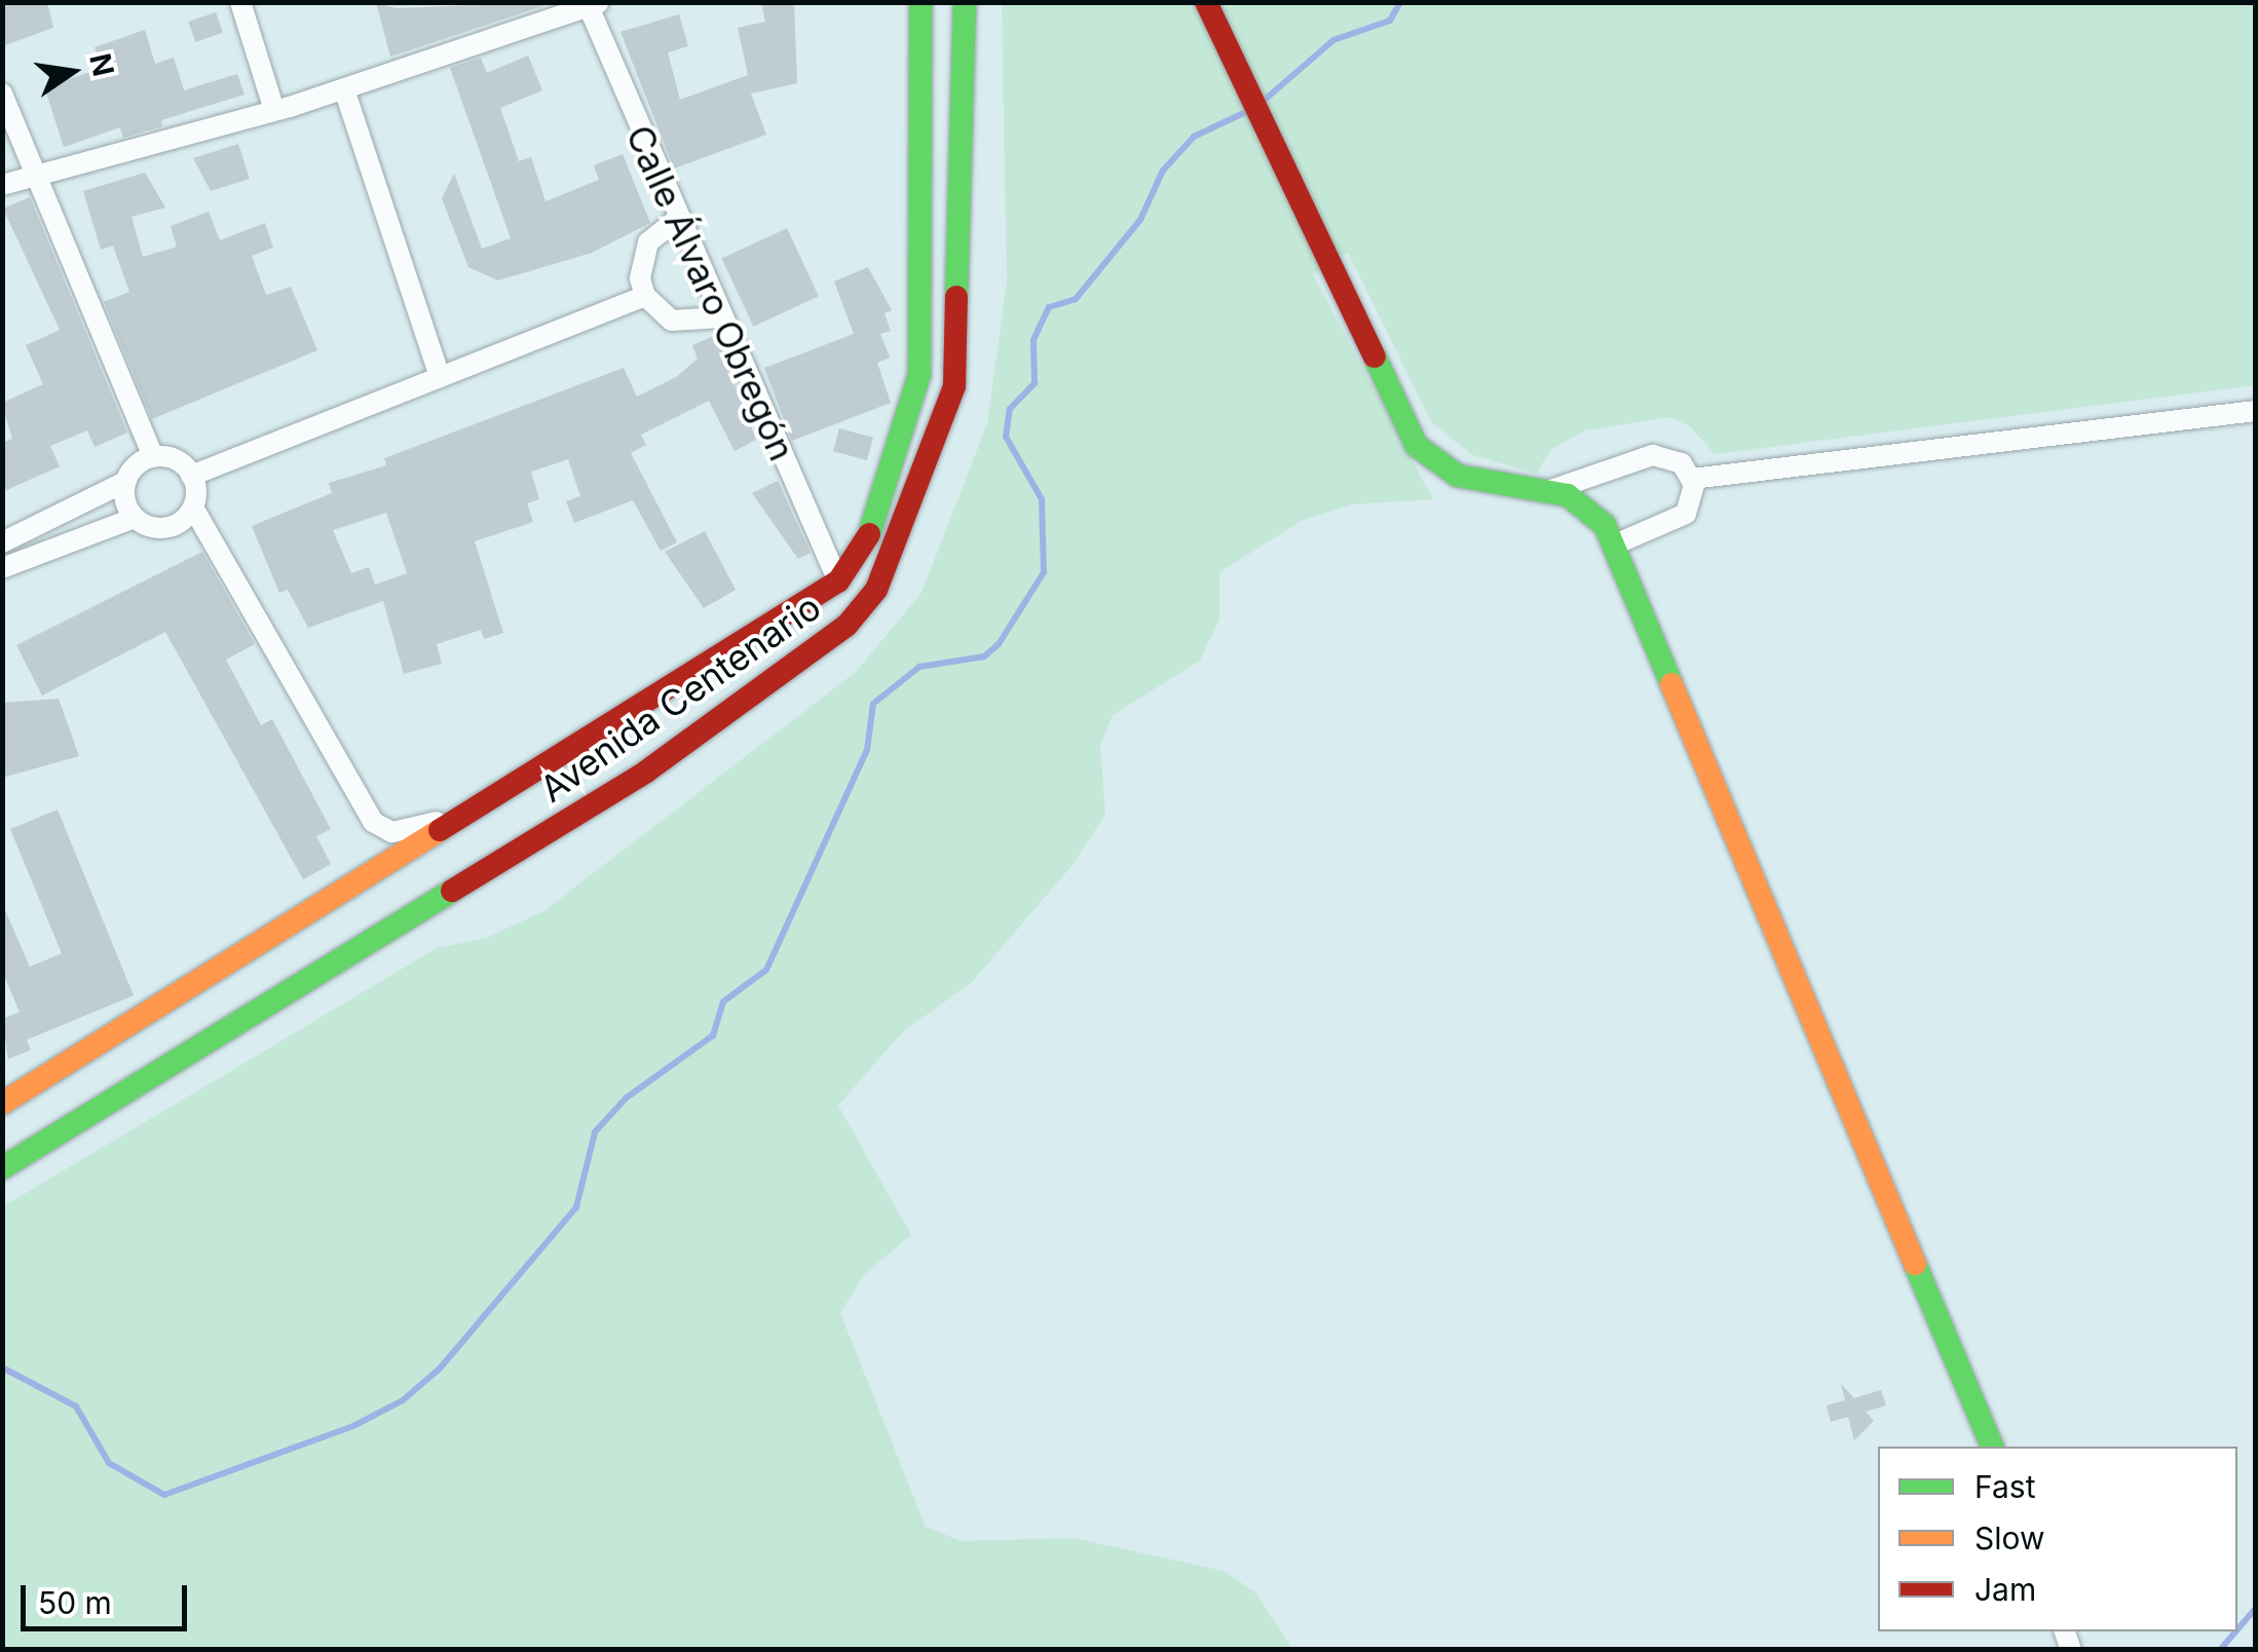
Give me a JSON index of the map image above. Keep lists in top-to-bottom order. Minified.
{"streets":{"main road":["Avenida Centenario"],"street":["Calle Álvaro Obregón"]},"crossings":[["Calle Álvaro Obregón","Avenida Centenario"]],"legend":["Fast","Slow","Jam"],"scale_bar":"50 m","north":"right"}
